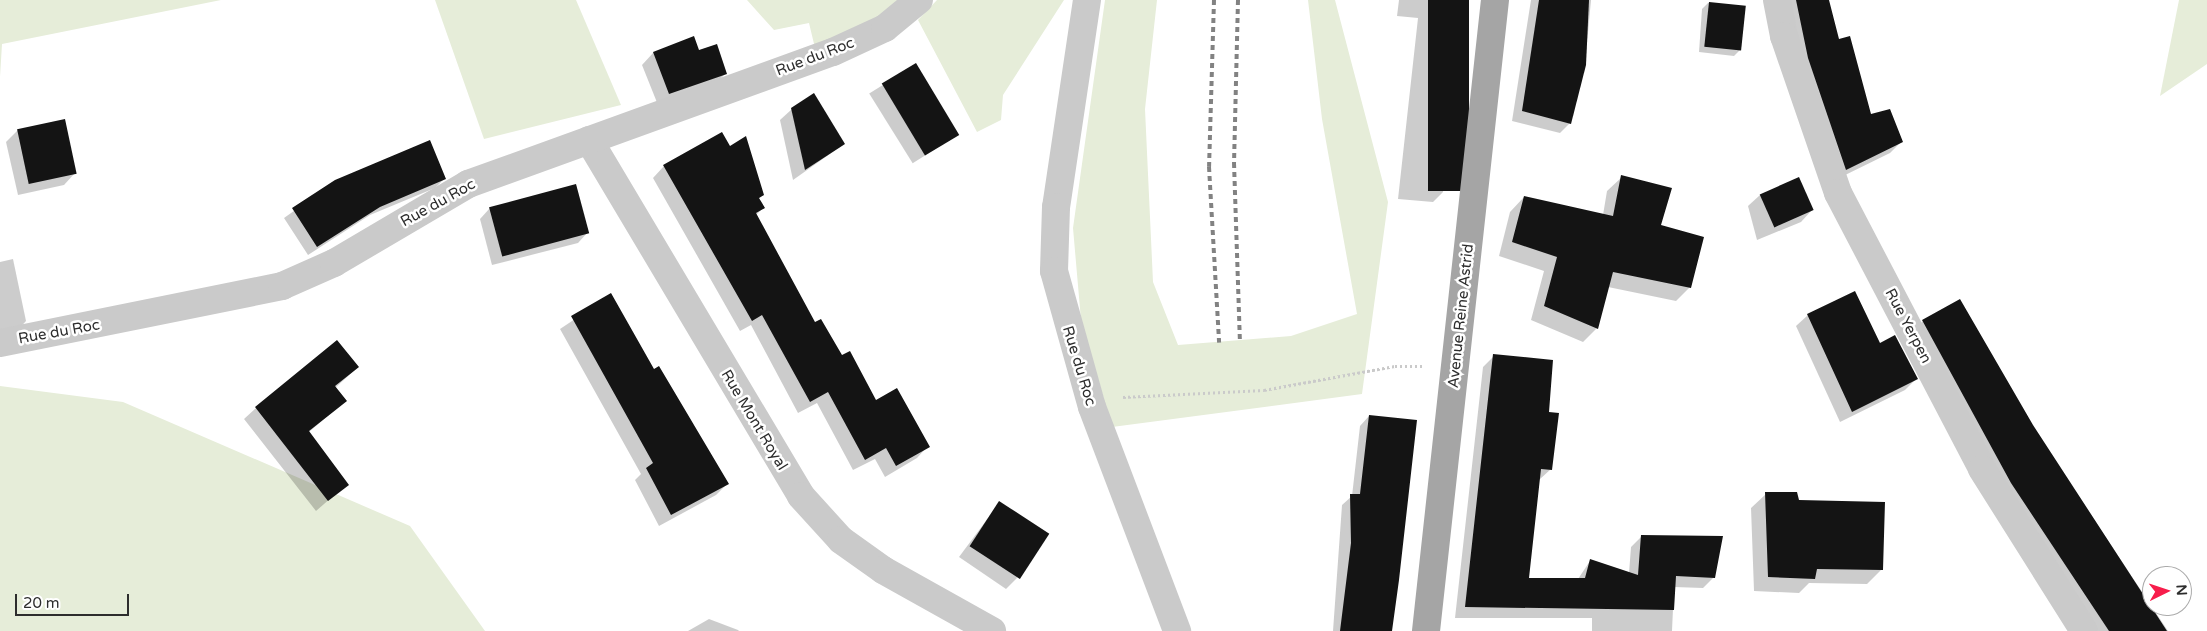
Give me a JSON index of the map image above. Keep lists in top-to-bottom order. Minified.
{"streets":{"main road":["Avenue Reine Astrid"],"street":["Rue du Roc","Rue Yerpen","Rue Mont Royal"]},"crossings":[["Rue du Roc","Rue Mont Royal"]],"scale_bar":"20 m","north":"right"}
